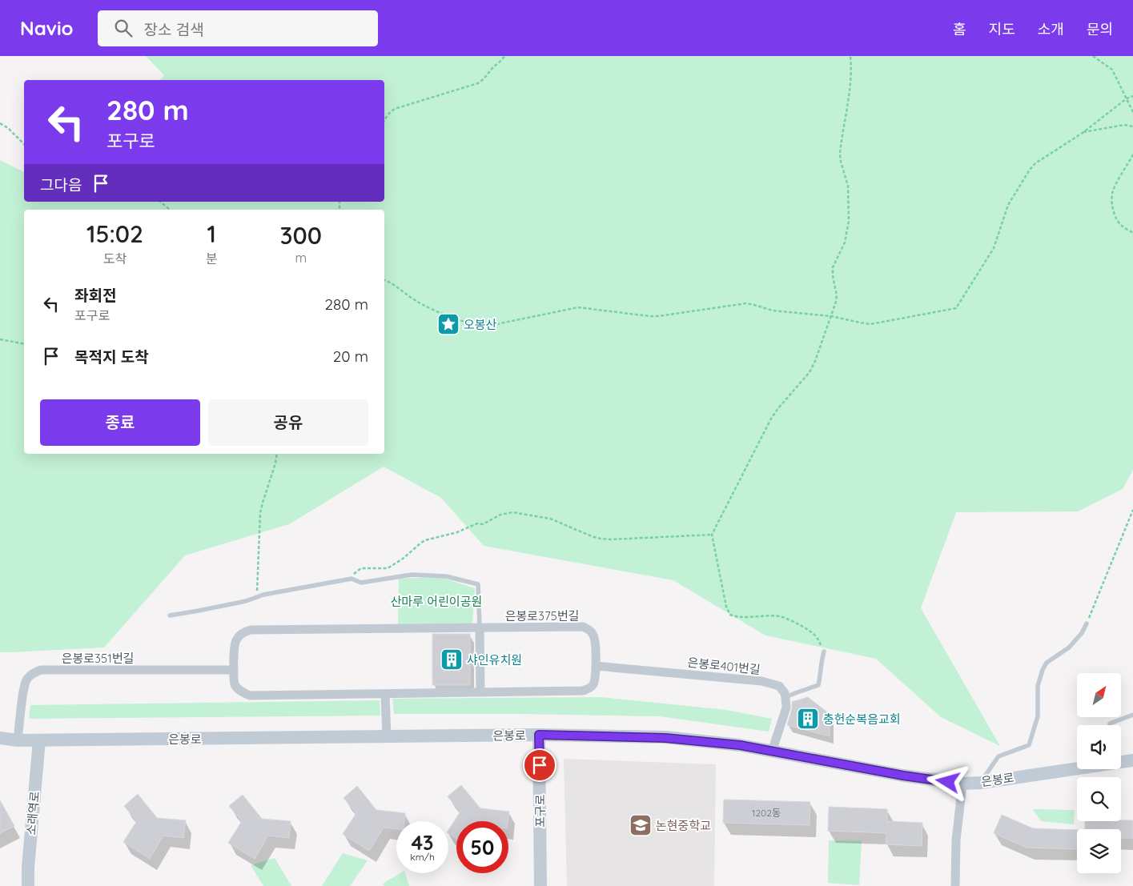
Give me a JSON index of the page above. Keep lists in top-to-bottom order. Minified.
{"streets":{"main road":["은봉로","포구로","소래역로"],"street":["은봉로375번길","은봉로351번길","은봉로401번길"]},"crossings":[["은봉로375번길","은봉로351번길"],["은봉로375번길","은봉로401번길"],["은봉로351번길","은봉로"],["은봉로","포구로"],["은봉로","소래역로"]],"parks":["산마루 어린이공원"],"places":{"place":["오봉산"],"building":["샤인유치원","충헌순복음교회"],"school or university":["논현중학교"]},"house_numbers":["1202동"],"north":"top right","page":{"header":"Navio","search":"장소 검색","nav":["홈","지도","소개","문의"],"turn":["280 m","포구로"],"then":"그다음","eta":["15:02","도착","1","분","300","m"],"list":[{"name":"좌회전","note":"포구로","value":"280 m"},{"name":"목적지 도착","value":"20 m"}],"buttons":["종료","공유"],"speed":"43 km/h","limit":"50"}}
